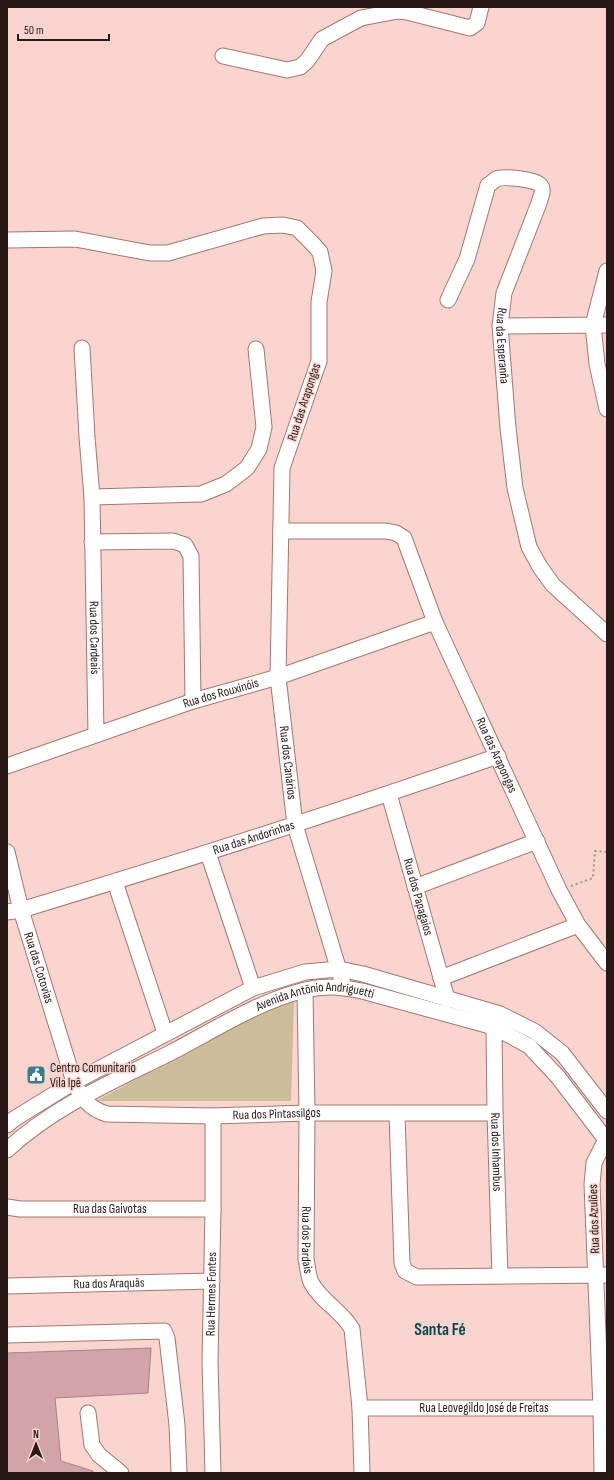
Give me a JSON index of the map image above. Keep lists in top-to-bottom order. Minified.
{"streets":{"street":["Rua da Esperanña","Rua das Arapongas","Rua dos Cardeais","Rua dos Rouxinóis","Rua dos Canários","Rua das Andorinhas","Rua dos Papagaios","Rua das Cotovias","Avenida Antônio Andriguetti","Rua dos Pintassilgos","Rua dos Inhambus","Rua das Gaivotas","Rua dos Azulões","Rua dos Pardais","Rua dos Araquãs","Rua Hermes Fontes","Rua Leovegildo José de Freitas"]},"crossings":[["Rua das Arapongas","Rua dos Rouxinóis"],["Rua das Arapongas","Rua dos Canários"],["Rua das Arapongas","Rua das Andorinhas"],["Rua dos Cardeais","Rua dos Rouxinóis"],["Rua dos Rouxinóis","Rua dos Canários"],["Rua dos Canários","Rua das Andorinhas"],["Rua dos Canários","Avenida Antônio Andriguetti"],["Rua das Andorinhas","Rua dos Papagaios"],["Rua das Andorinhas","Rua das Cotovias"],["Rua dos Papagaios","Avenida Antônio Andriguetti"],["Rua das Cotovias","Avenida Antônio Andriguetti"],["Rua das Cotovias","Rua dos Pintassilgos"],["Avenida Antônio Andriguetti","Rua dos Pintassilgos"],["Avenida Antônio Andriguetti","Rua dos Inhambus"],["Avenida Antônio Andriguetti","Rua dos Azulões"],["Avenida Antônio Andriguetti","Rua dos Pardais"],["Rua dos Pintassilgos","Rua dos Inhambus"],["Rua dos Pintassilgos","Rua dos Pardais"],["Rua dos Pintassilgos","Rua Hermes Fontes"],["Rua das Gaivotas","Rua Hermes Fontes"],["Rua dos Azulões","Rua Leovegildo José de Freitas"],["Rua dos Pardais","Rua Leovegildo José de Freitas"],["Rua dos Araquãs","Rua Hermes Fontes"]],"districts":["Santa Fé"],"places":{"public building":["Centro Comunitario Vila Ipê"]},"scale_bar":"50 m","north":"top"}
